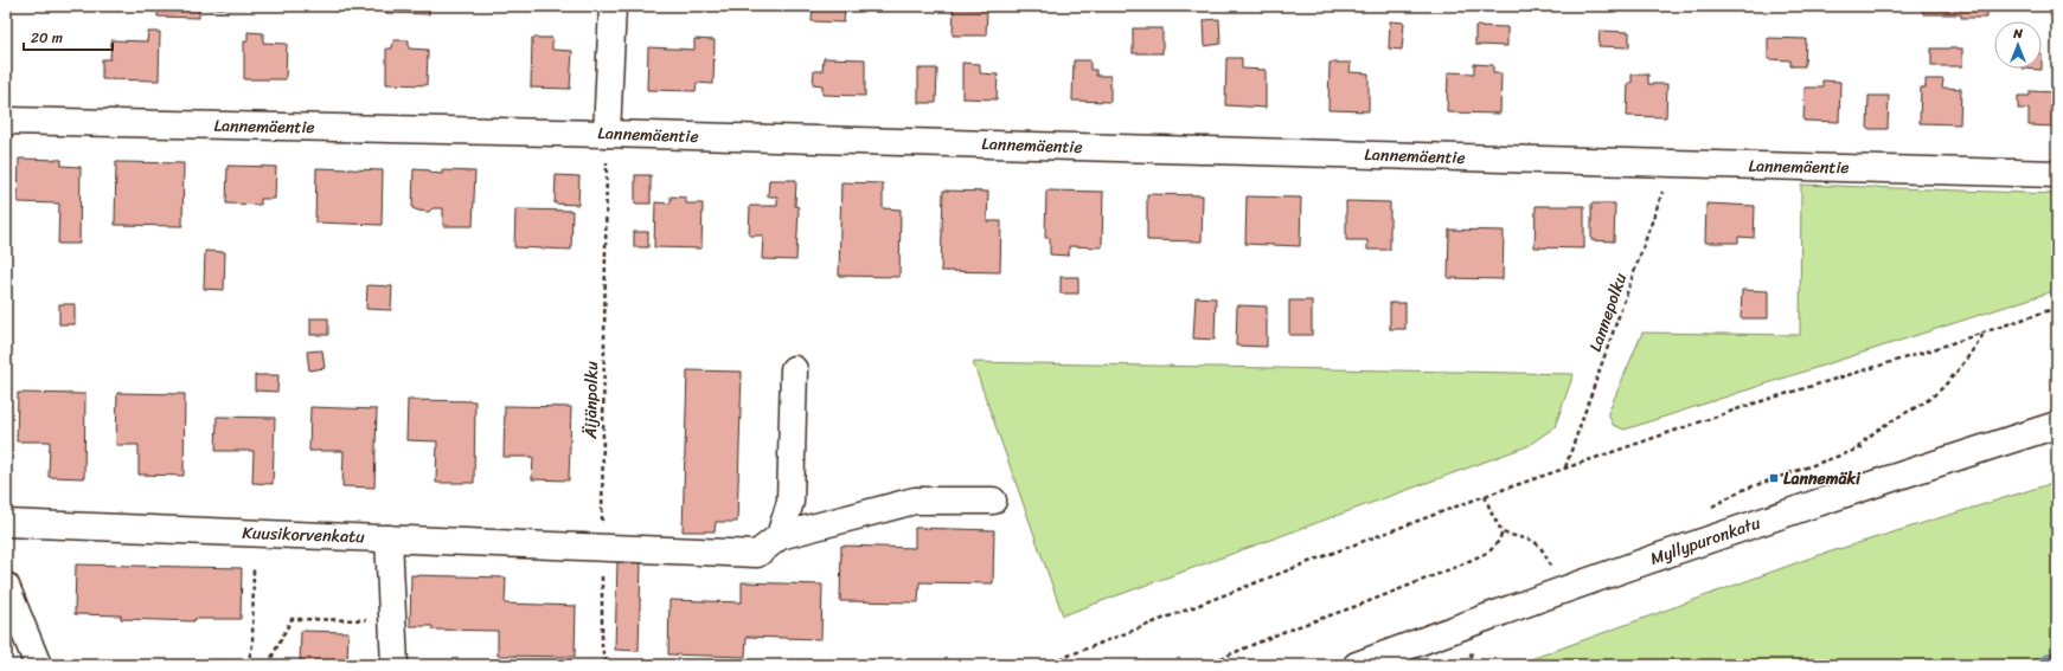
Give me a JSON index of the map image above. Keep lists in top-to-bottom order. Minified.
{"streets":{"street":["Lannemäentie","Kuusikorvenkatu","Myllypuronkatu"],"path":["Lannepolku","Äijänpolku"]},"crossings":[["Lannemäentie","Lannepolku"],["Lannemäentie","Äijänpolku"],["Äijänpolku","Kuusikorvenkatu"]],"places":{"transit":["Lannemäki"]},"scale_bar":"20 m","north":"top"}
